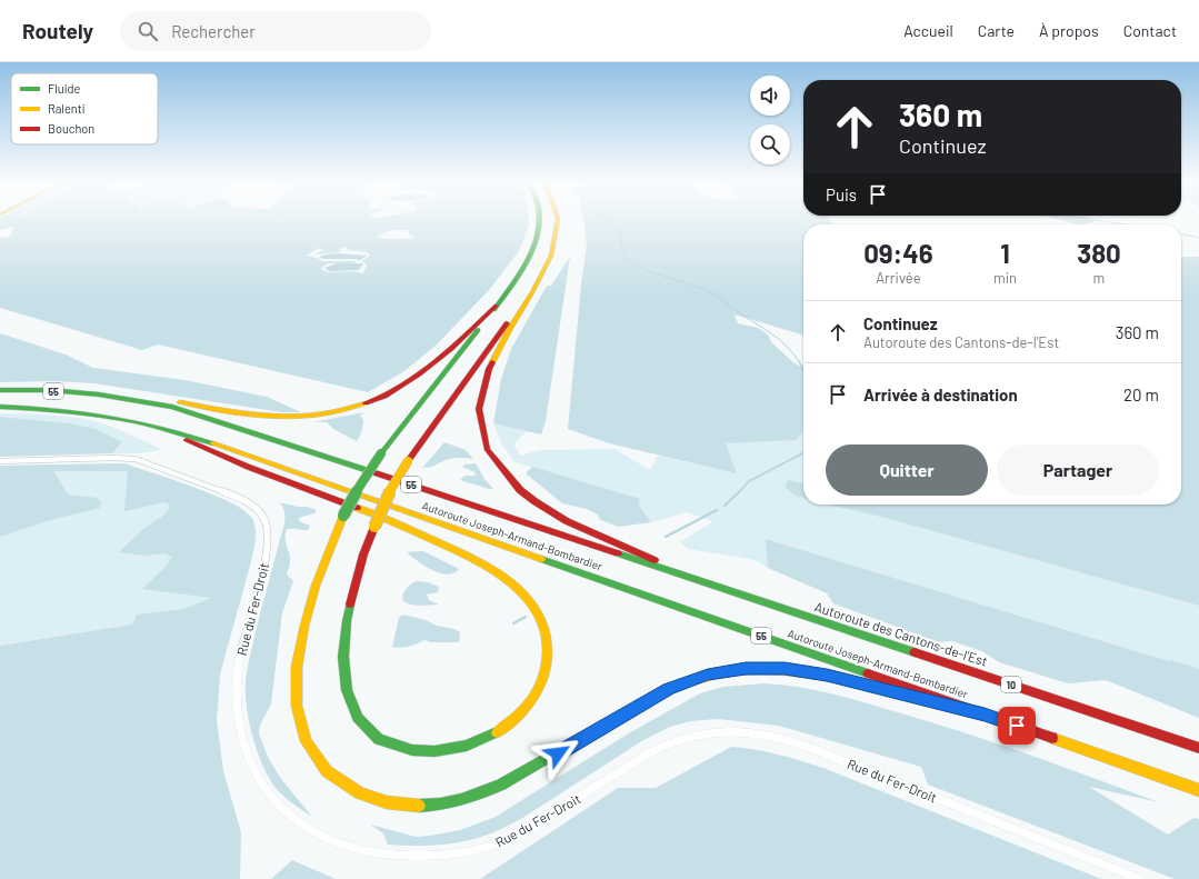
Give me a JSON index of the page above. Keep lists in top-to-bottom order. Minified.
{"streets":{"main road":["55","Autoroute Joseph-Armand-Bombardier","Autoroute des Cantons-de-l'Est","10"],"street":["Rue du Fer-Droit"]},"crossings":[["Autoroute Joseph-Armand-Bombardier","Autoroute des Cantons-de-l'Est"]],"legend":["Fluide","Ralenti","Bouchon"],"page":{"header":"Routely","search":"Rechercher","nav":["Accueil","Carte","À propos","Contact"],"turn":["360 m","Continuez"],"then":"Puis","eta":["09:46","Arrivée","1","min","380","m"],"list":[{"name":"Continuez","note":"Autoroute des Cantons-de-l'Est","value":"360 m"},{"name":"Arrivée à destination","value":"20 m"}],"buttons":["Quitter","Partager"]}}
